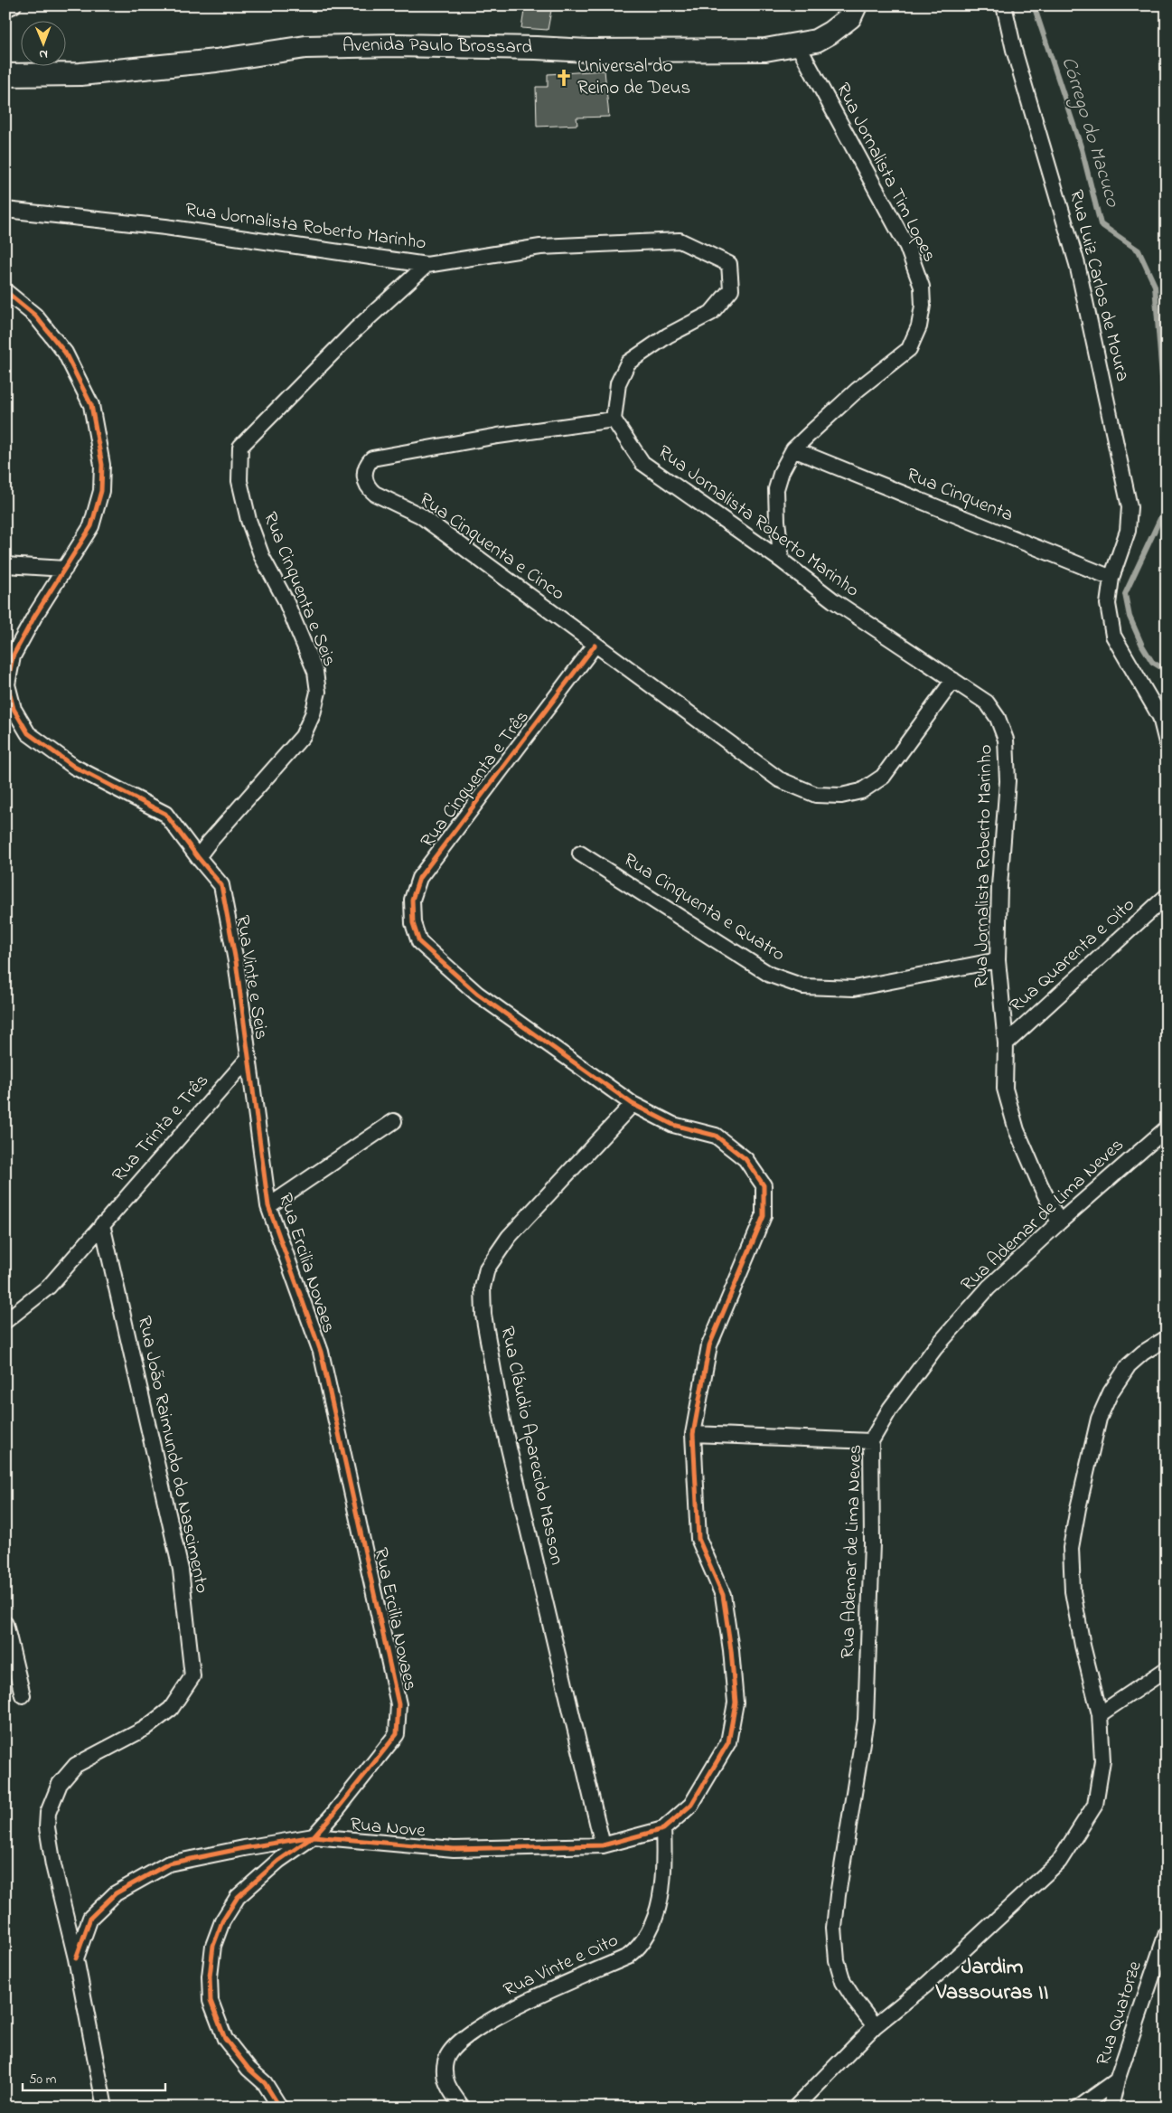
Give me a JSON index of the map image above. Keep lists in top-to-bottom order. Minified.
{"streets":{"main road":["Avenida Paulo Brossard"],"street":["Rua Jornalista Tim Lopes","Rua Jornalista Roberto Marinho","Rua Luiz Carlos de Moura","Rua Cinquenta","Rua Cinquenta e Cinco","Rua Cinquenta e Seis","Rua Cinquenta e Três","Rua Cinquenta e Quatro","Rua Quarenta e Oito","Rua Vinte e Seis","Rua Trinta e Três","Rua Ademar de Lima Neves","Rua Ercilia Novaes","Rua Cláudio Aparecido Masson","Rua João Raimundo do Nascimento","Rua Nove","Rua Vinte e Oito","Rua Quatorze"]},"crossings":[["Avenida Paulo Brossard","Rua Jornalista Tim Lopes"],["Rua Jornalista Tim Lopes","Rua Jornalista Roberto Marinho"],["Rua Jornalista Tim Lopes","Rua Cinquenta"],["Rua Jornalista Roberto Marinho","Rua Cinquenta e Cinco"],["Rua Jornalista Roberto Marinho","Rua Cinquenta e Seis"],["Rua Jornalista Roberto Marinho","Rua Cinquenta e Quatro"],["Rua Jornalista Roberto Marinho","Rua Quarenta e Oito"],["Rua Jornalista Roberto Marinho","Rua Ademar de Lima Neves"],["Rua Luiz Carlos de Moura","Rua Cinquenta"],["Rua Cinquenta e Cinco","Rua Cinquenta e Três"],["Rua Cinquenta e Seis","Rua Vinte e Seis"],["Rua Cinquenta e Três","Rua Cláudio Aparecido Masson"],["Rua Vinte e Seis","Rua Trinta e Três"],["Rua Vinte e Seis","Rua Ercilia Novaes"],["Rua Trinta e Três","Rua Ercilia Novaes"],["Rua Trinta e Três","Rua João Raimundo do Nascimento"],["Rua Ercilia Novaes","Rua Nove"],["Rua Cláudio Aparecido Masson","Rua Nove"],["Rua João Raimundo do Nascimento","Rua Nove"],["Rua Nove","Rua Vinte e Oito"]],"districts":["Jardim Vassouras II"],"water":["Córrego do Macuco"],"places":{"church":["Universal do Reino de Deus"]},"scale_bar":"50 m","north":"bottom"}
